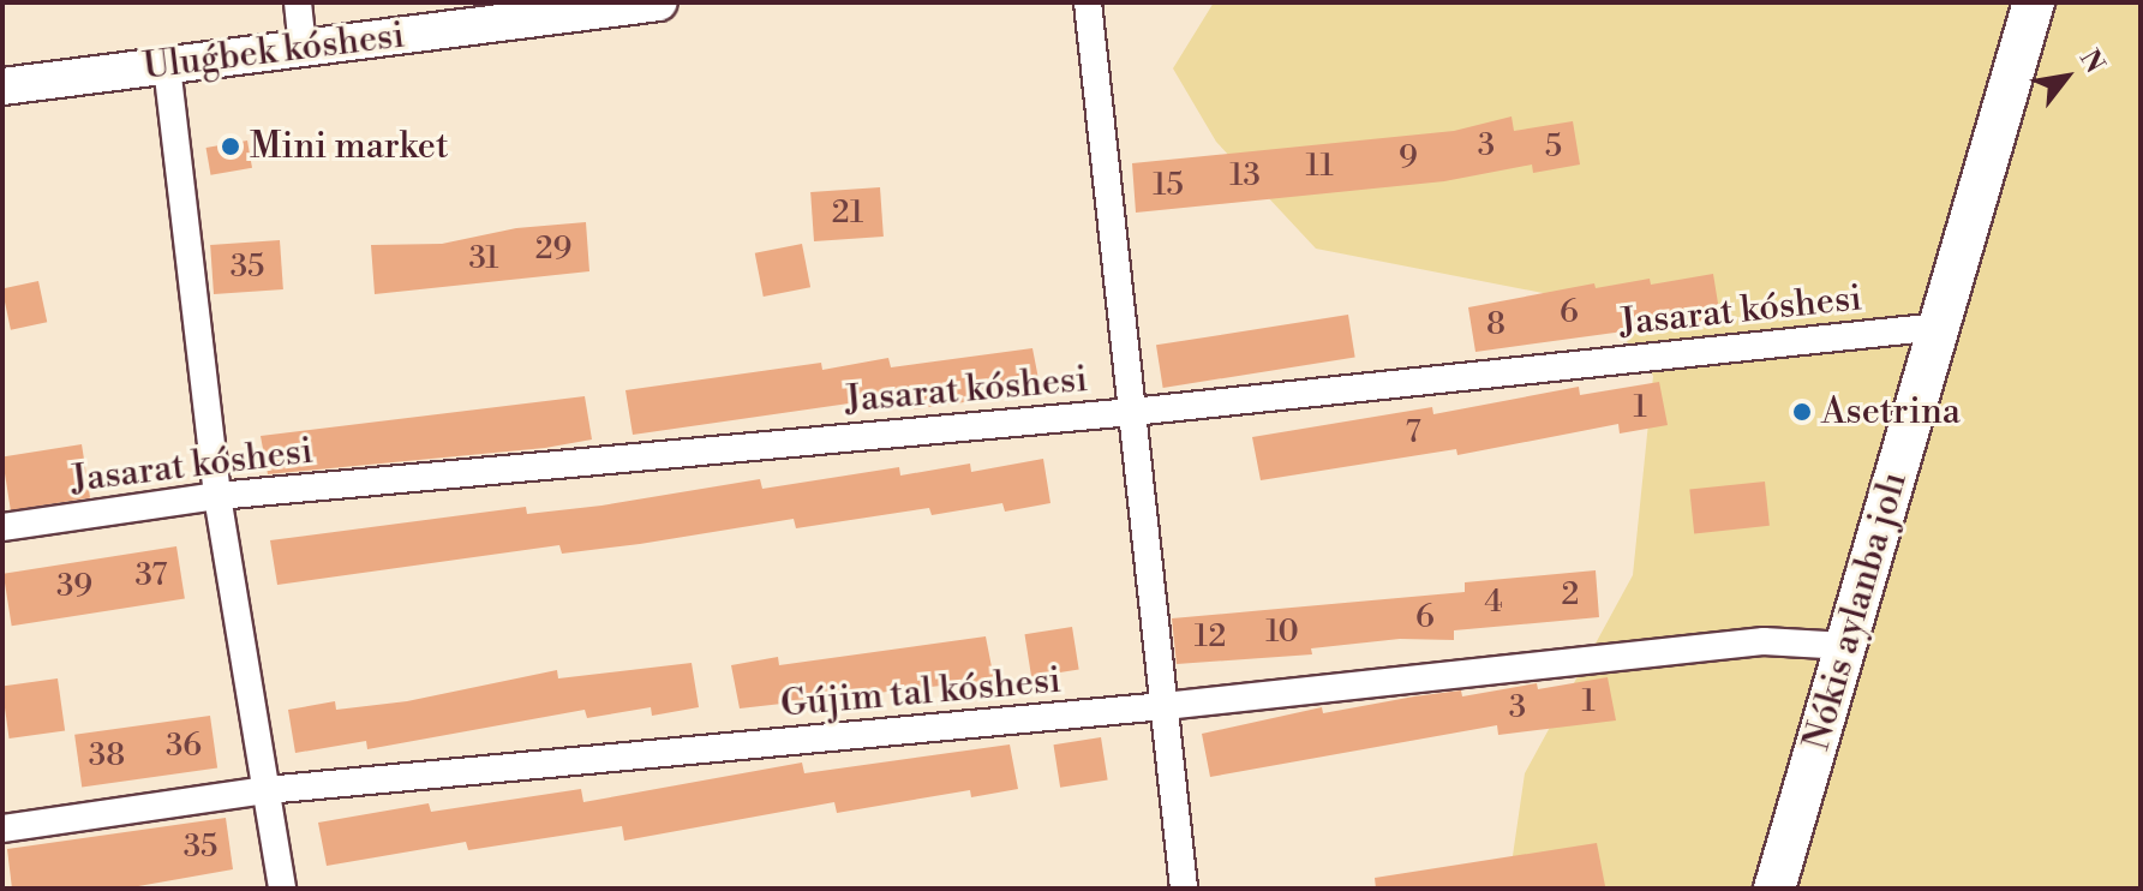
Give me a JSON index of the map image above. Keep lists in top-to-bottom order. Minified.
{"streets":{"main road":["Nókis aylanba jolı"],"street":["Uluǵbek kóshesi","Jasarat kóshesi","Gújim tal kóshesi"]},"crossings":[["Jasarat kóshesi","Nókis aylanba jolı"],["Nókis aylanba jolı","Gújim tal kóshesi"]],"places":["Mini market","Asetrina"],"house_numbers":["3","5","9","11","13","15","21","29","31","35","6","8","1","7","37","39","2","4","6","10","12","1","3","36","38","35"],"north":"top right"}
